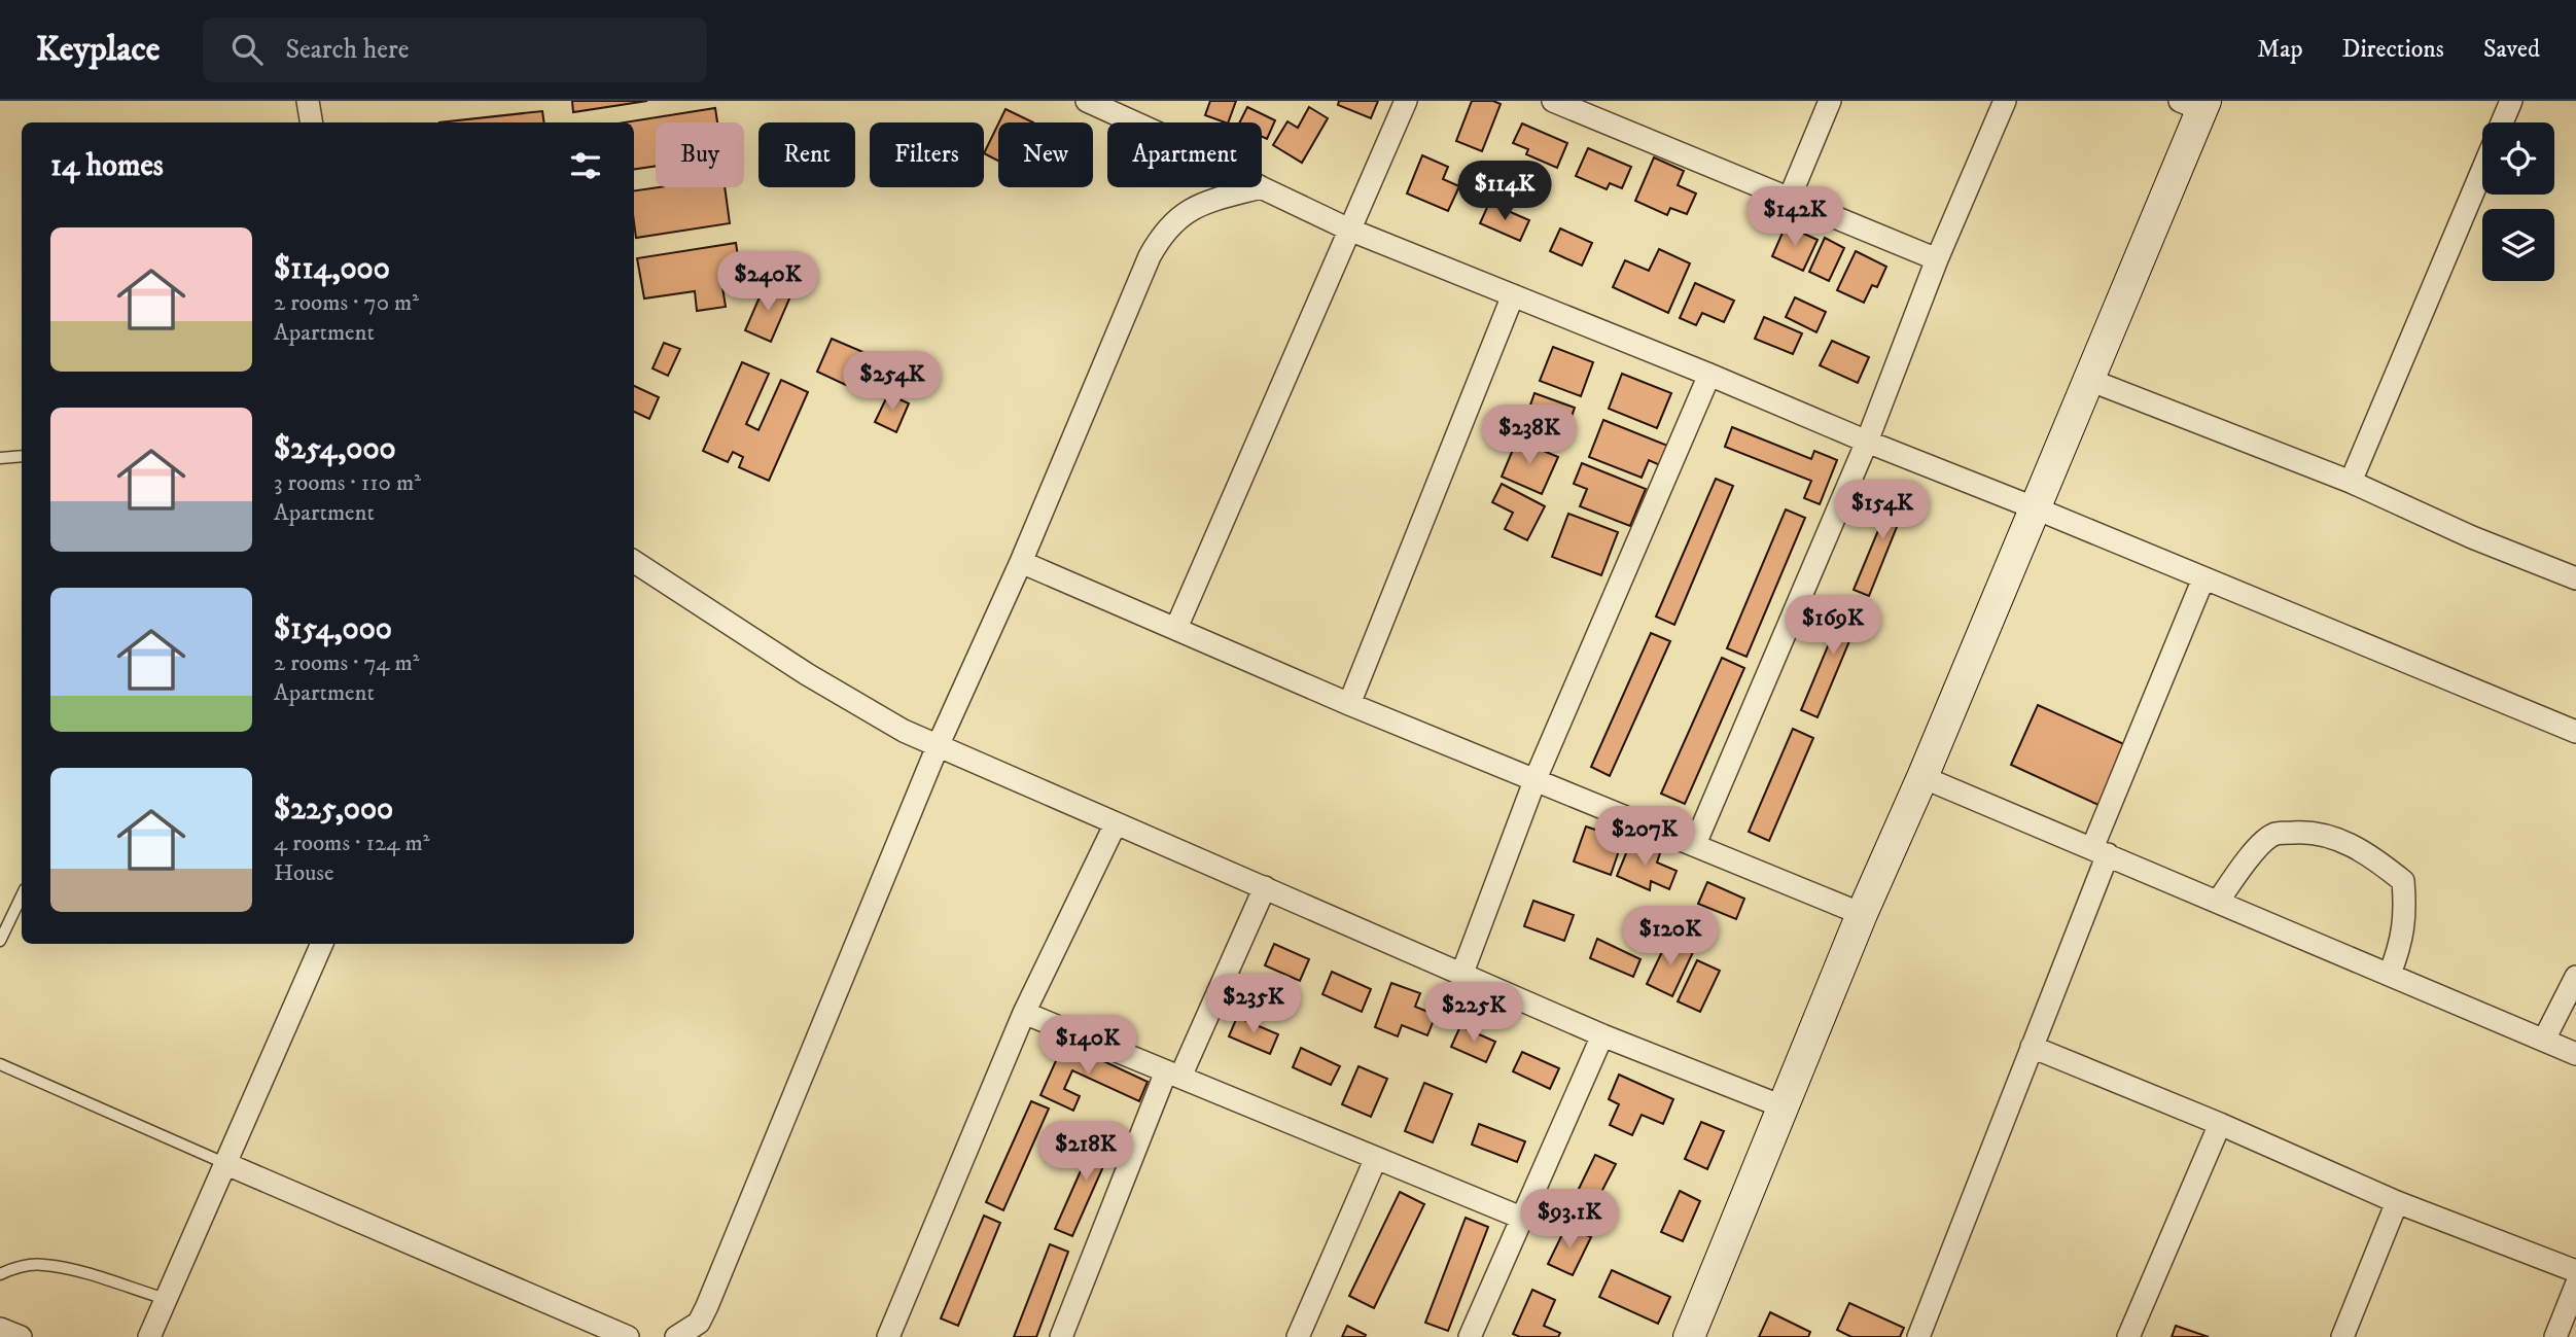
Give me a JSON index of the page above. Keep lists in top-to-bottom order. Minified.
{"page":{"header":"Keyplace","search":"Search here","nav":["Map","Directions","Saved"],"chip":["Buy","Rent","Filters","New","Apartment"],"heading":"14 homes","price":["$114K","$142K","$240K","$254K","$238K","$154K","$169K","$207K","$120K","$235K","$225K","$140K","$218K","$93.1K"],"list":[{"name":"$114,000","note":"2 rooms · 70 m² · Apartment"},{"name":"$254,000","note":"3 rooms · 110 m² · Apartment"},{"name":"$154,000","note":"2 rooms · 74 m² · Apartment"},{"name":"$225,000","note":"4 rooms · 124 m² · House"}]}}
